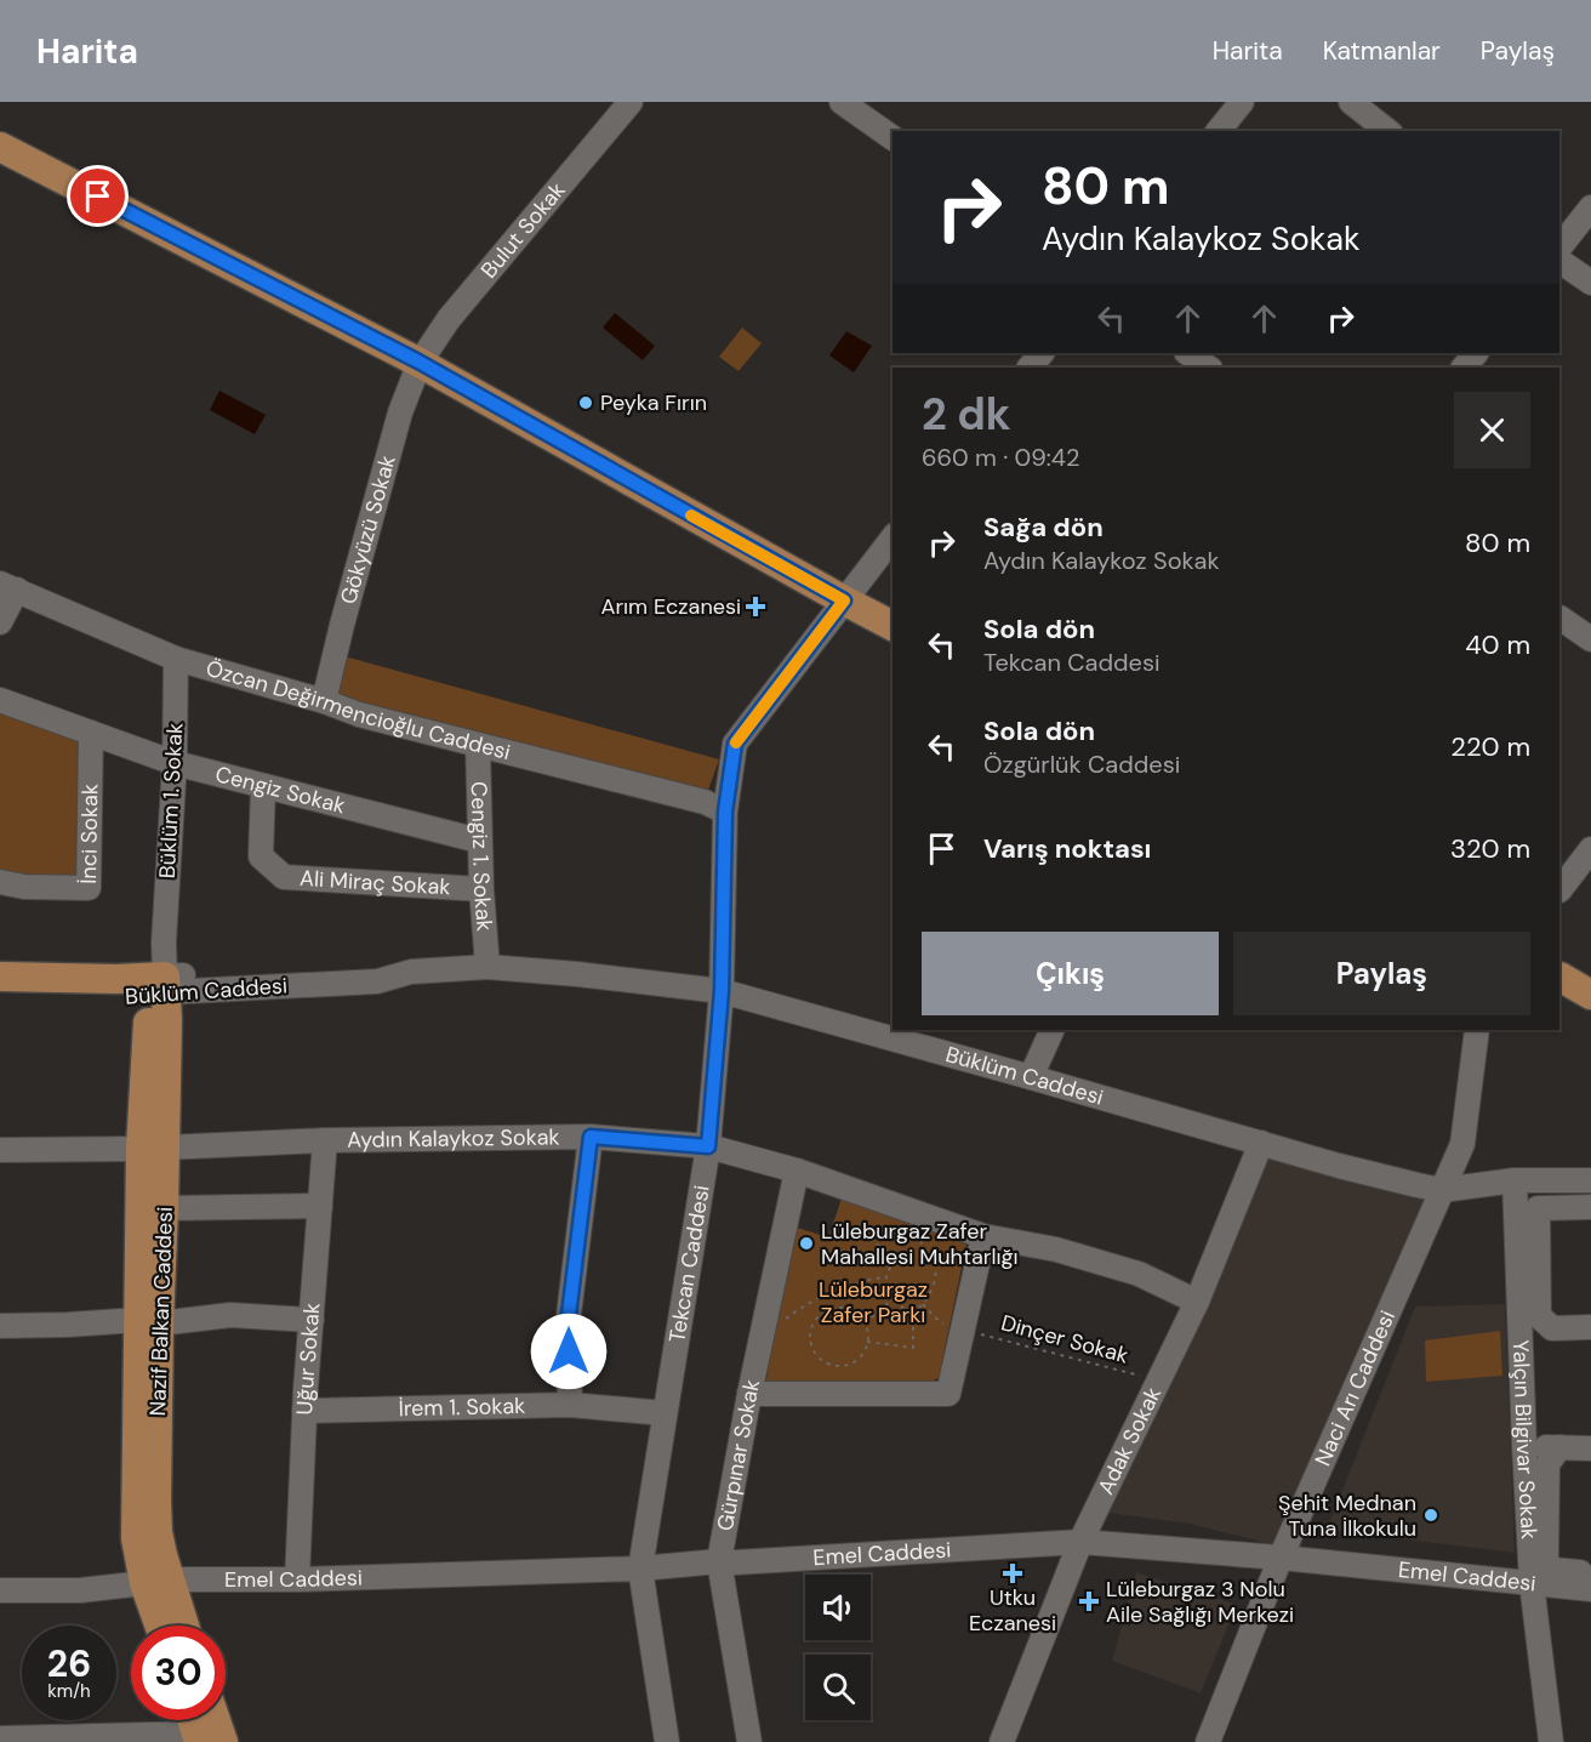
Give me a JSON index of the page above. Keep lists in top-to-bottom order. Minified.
{"streets":{"main road":["Büklüm Caddesi","Nazif Balkan Caddesi"],"street":["Bulut Sokak","Gökyüzü Sokak","Özcan Değirmencioğlu Caddesi","Cengiz Sokak","Büklüm 1. Sokak","İnci Sokak","Cengiz 1. Sokak","Ali Miraç Sokak","Aydın Kalaykoz Sokak","Tekcan Caddesi","Uğur Sokak","Naci Arı Caddesi","İrem 1. Sokak","Yalçın Bilgivar Sokak","Adak Sokak","Gürpınar Sokak","Emel Caddesi"],"path":["Dinçer Sokak"]},"crossings":[["Bulut Sokak","Gökyüzü Sokak"],["Gökyüzü Sokak","Özcan Değirmencioğlu Caddesi"],["Özcan Değirmencioğlu Caddesi","Büklüm 1. Sokak"],["Özcan Değirmencioğlu Caddesi","Cengiz 1. Sokak"],["Özcan Değirmencioğlu Caddesi","Tekcan Caddesi"],["Cengiz Sokak","Büklüm 1. Sokak"],["Cengiz Sokak","İnci Sokak"],["Cengiz Sokak","Cengiz 1. Sokak"],["Cengiz Sokak","Ali Miraç Sokak"],["Büklüm 1. Sokak","Büklüm Caddesi"],["Büklüm 1. Sokak","Nazif Balkan Caddesi"],["Cengiz 1. Sokak","Ali Miraç Sokak"],["Cengiz 1. Sokak","Büklüm Caddesi"],["Büklüm Caddesi","Tekcan Caddesi"],["Büklüm Caddesi","Nazif Balkan Caddesi"],["Büklüm Caddesi","Naci Arı Caddesi"],["Büklüm Caddesi","Yalçın Bilgivar Sokak"],["Büklüm Caddesi","Adak Sokak"],["Aydın Kalaykoz Sokak","Tekcan Caddesi"],["Aydın Kalaykoz Sokak","Nazif Balkan Caddesi"],["Aydın Kalaykoz Sokak","Uğur Sokak"],["Aydın Kalaykoz Sokak","Adak Sokak"],["Aydın Kalaykoz Sokak","Gürpınar Sokak"],["Tekcan Caddesi","İrem 1. Sokak"],["Tekcan Caddesi","Emel Caddesi"],["Nazif Balkan Caddesi","Emel Caddesi"],["Dinçer Sokak","Adak Sokak"],["Uğur Sokak","İrem 1. Sokak"],["Uğur Sokak","Emel Caddesi"],["Naci Arı Caddesi","Emel Caddesi"],["Yalçın Bilgivar Sokak","Emel Caddesi"],["Adak Sokak","Emel Caddesi"],["Gürpınar Sokak","Emel Caddesi"]],"parks":["Lüleburgaz Zafer Parkı"],"places":{"other":["Peyka Fırın","Lüleburgaz Zafer Mahallesi Muhtarlığı","Şehit Mednan Tuna İlkokulu"],"health":["Arım Eczanesi","Utku Eczanesi","Lüleburgaz 3 Nolu Aile Sağlığı Merkezi"]},"page":{"header":"Harita","nav":["Harita","Katmanlar","Paylaş"],"turn":["80 m","Aydın Kalaykoz Sokak"],"heading":["2 dk","660 m · 09:42"],"list":[{"name":"Sağa dön","note":"Aydın Kalaykoz Sokak","value":"80 m"},{"name":"Sola dön","note":"Tekcan Caddesi","value":"40 m"},{"name":"Sola dön","note":"Özgürlük Caddesi","value":"220 m"},{"name":"Varış noktası","value":"320 m"}],"buttons":["Çıkış","Paylaş"],"speed":"26 km/h","limit":"30"}}
